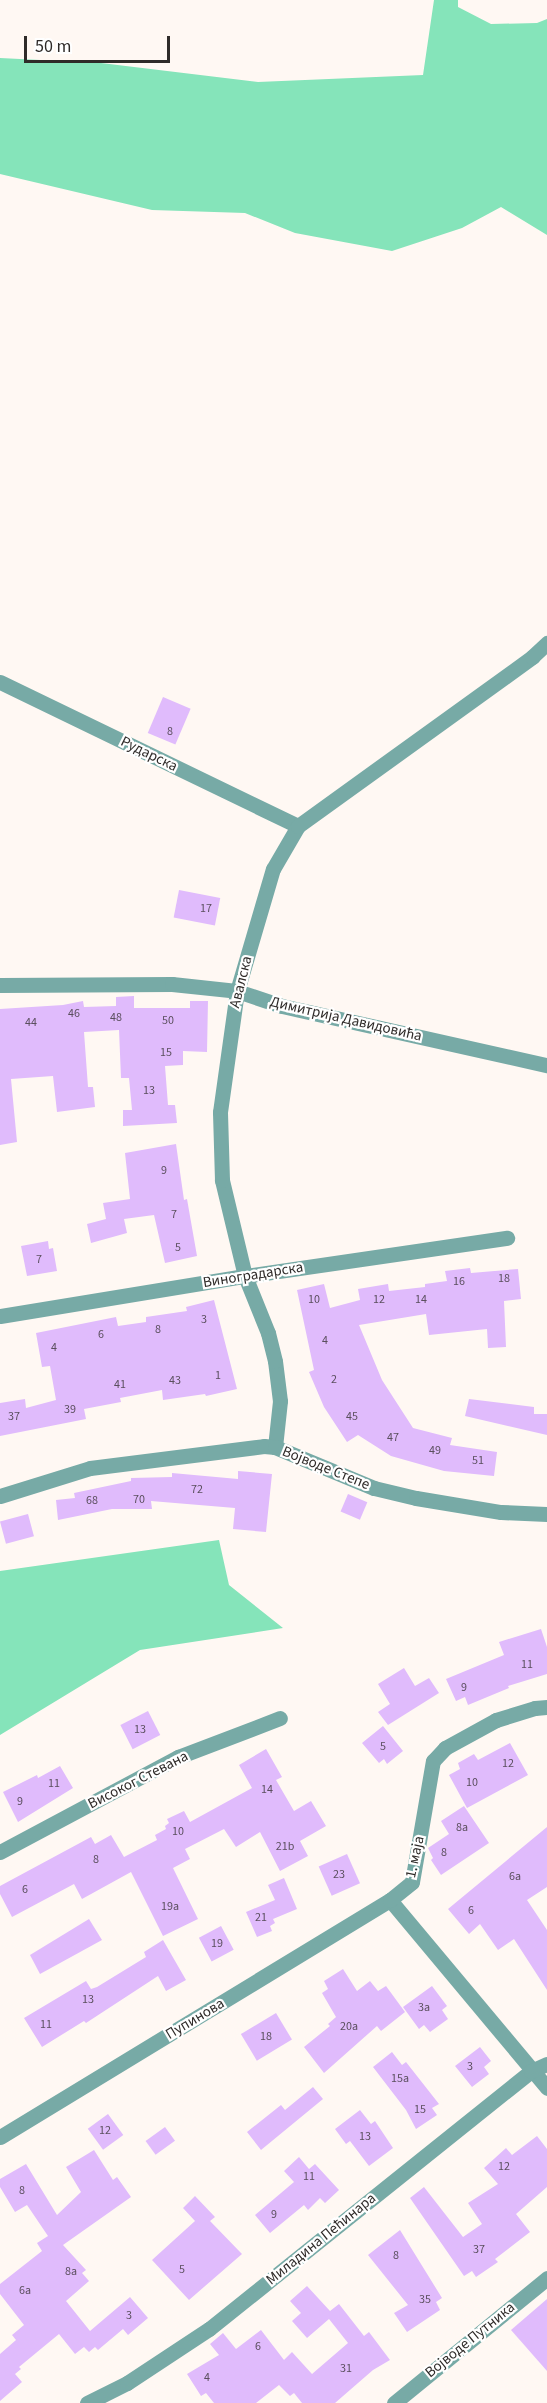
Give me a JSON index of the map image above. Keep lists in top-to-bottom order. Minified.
{"streets":{"street":["Рударска","Авалска","Димитрија Давидовића","Виноградарска","Војводе Степе","Високог Стевана","1. маја","Пупинова","Миладина Пећинара","Војводе Путника"]},"crossings":[["Рударска","Авалска"],["Авалска","Димитрија Давидовића"],["Авалска","Виноградарска"],["Авалска","Војводе Степе"],["1. маја","Пупинова"]],"house_numbers":["8","17","46","48","50","44","15","13","9","7","5","7","18","16","10","12","14","3","8","6","4","4","1","2","43","41","39","37","45","47","49","51","72","70","68","11","9","13","5","12","10","11","14","9","8a","10","21b","8","8","23","6a","6","19a","6","21","19","13","3a","11","20a","18","3","15a","15","12","13","12","11","8","9","37","8","5","8a","6a","35","3","6","31","4"],"scale_bar":"50 m"}
